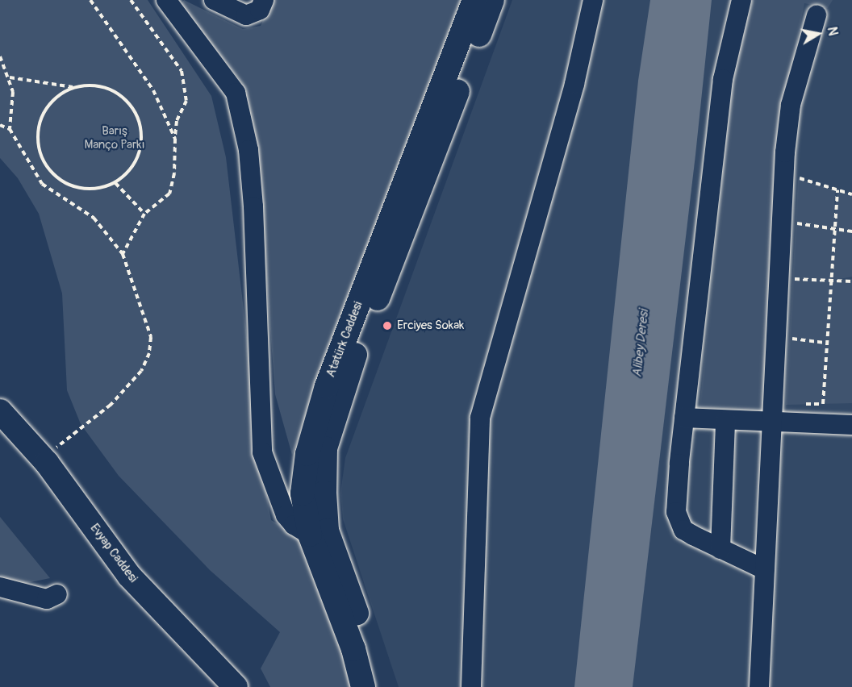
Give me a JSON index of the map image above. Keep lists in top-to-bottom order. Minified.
{"streets":{"main road":["Atatürk Caddesi","Evyap Caddesi"]},"water":["Alibey Deresi"],"parks":["Barış Manço Parkı"],"places":["Erciyes Sokak"],"north":"right"}
